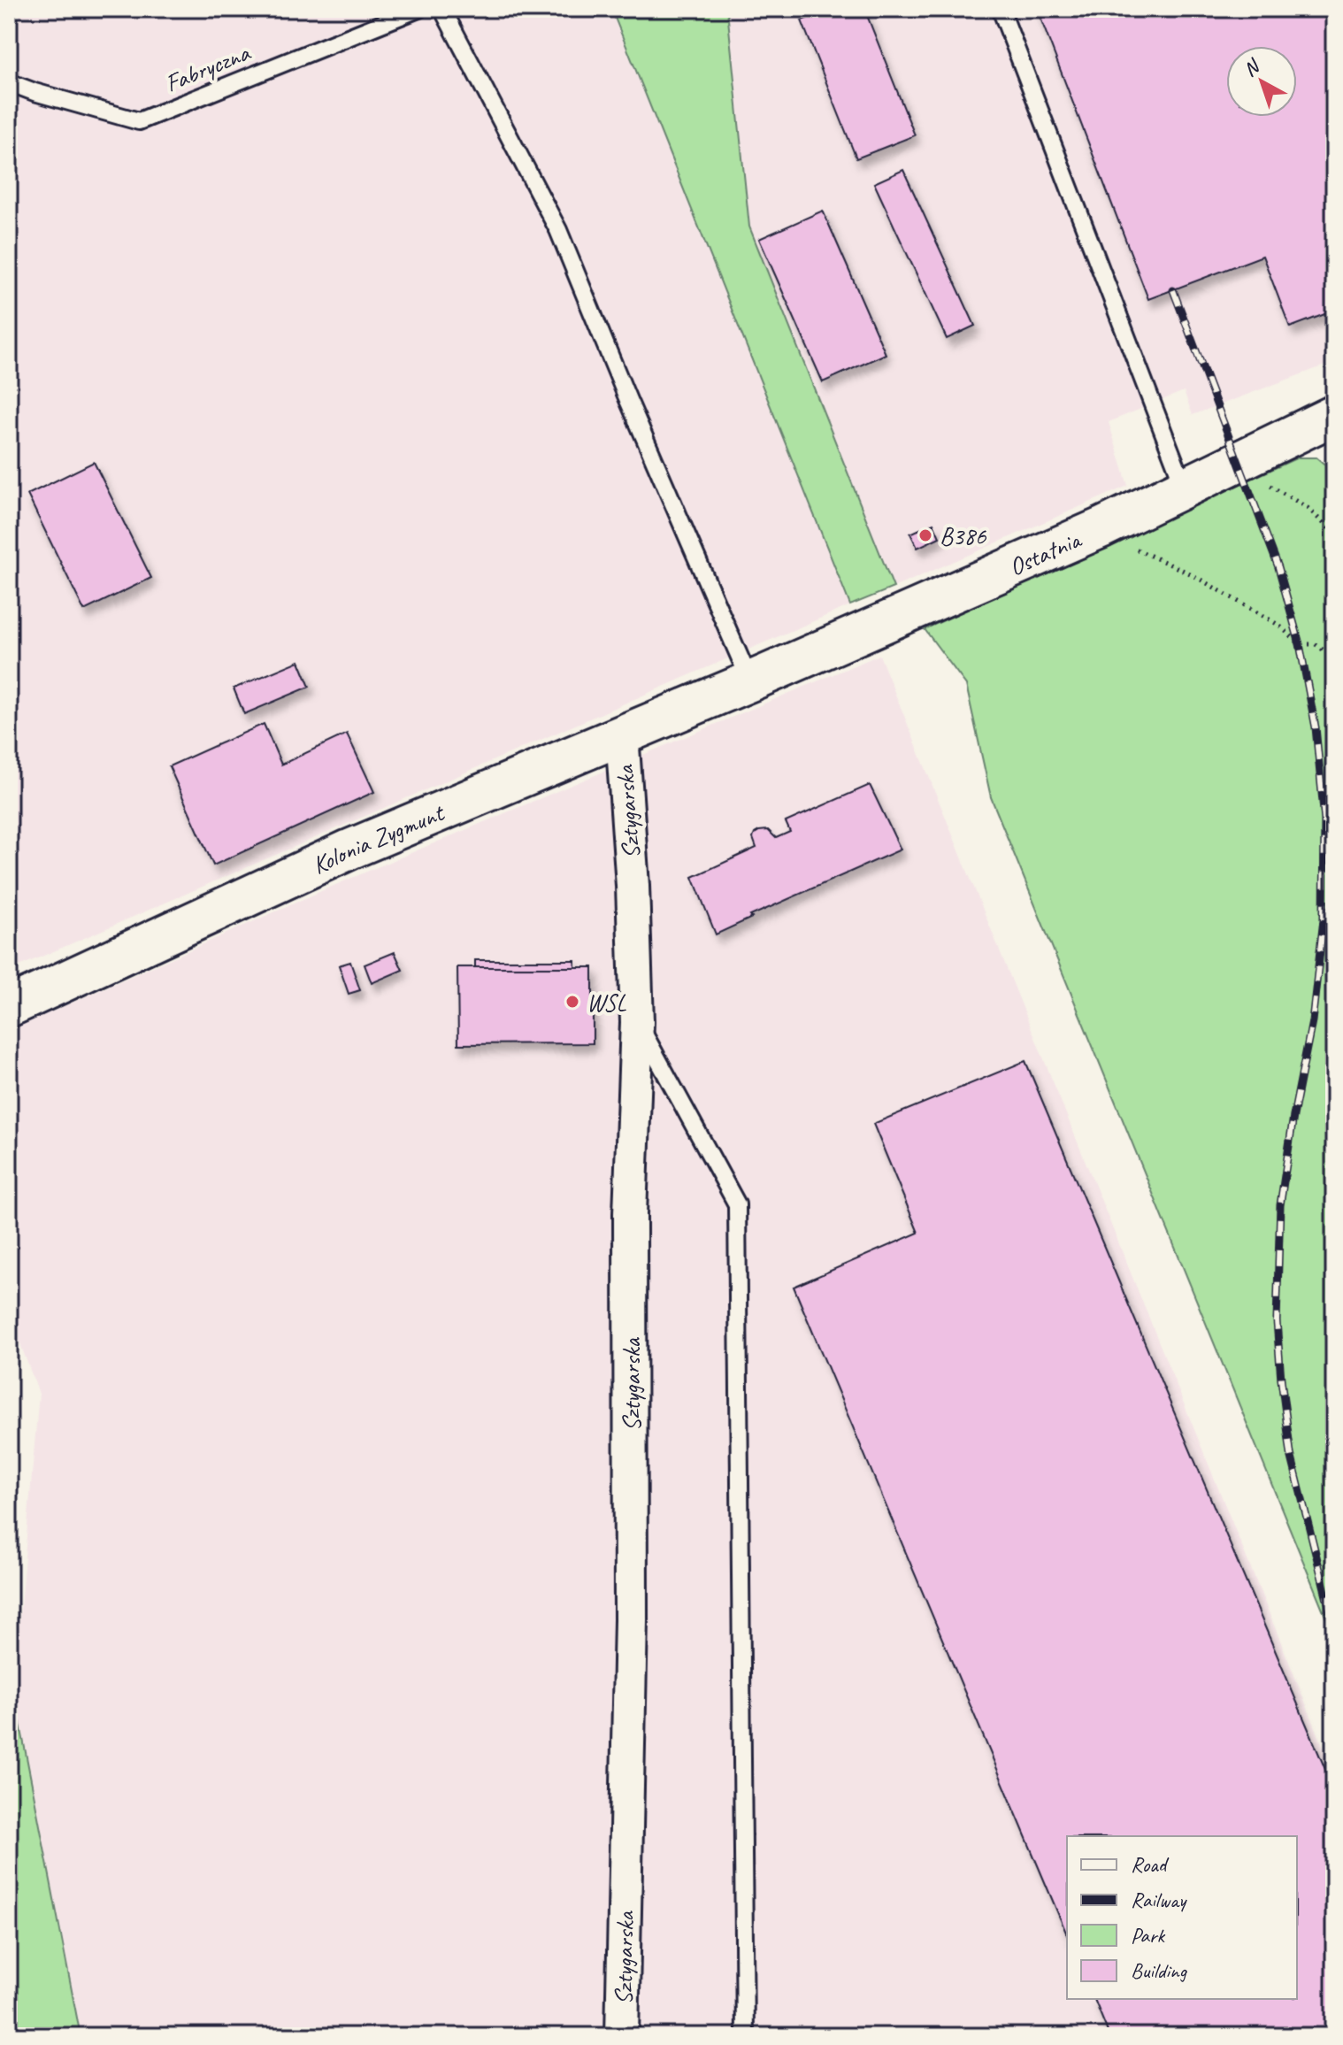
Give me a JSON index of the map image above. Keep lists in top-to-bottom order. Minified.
{"streets":{"street":["Ostatnia","Sztygarska","Kolonia Zygmunt"],"lane":["Fabryczna"]},"crossings":[["Ostatnia","Kolonia Zygmunt"],["Sztygarska","Kolonia Zygmunt"]],"places":["B386","WSL"],"legend":["Road","Railway","Park","Building"],"north":"top left"}
